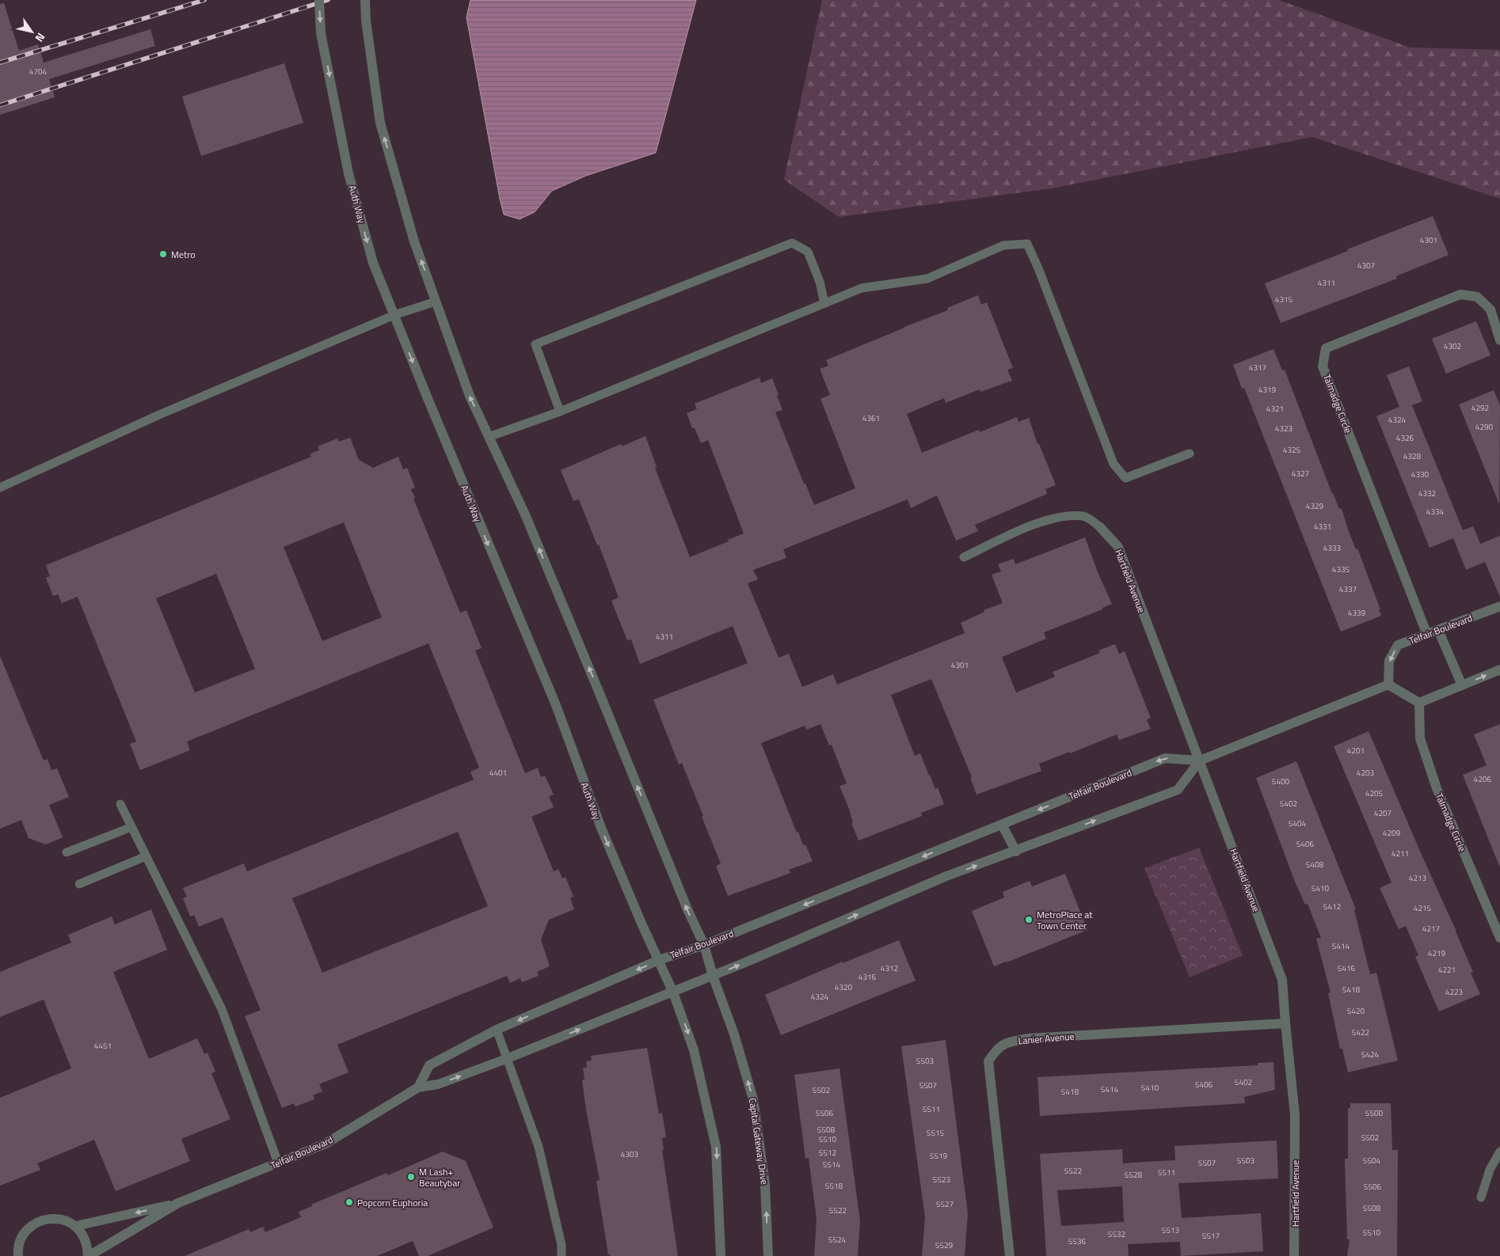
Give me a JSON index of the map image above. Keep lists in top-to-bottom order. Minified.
{"streets":{"street":["Auth Way","Talmadge Circle","Hartfield Avenue","Telfair Boulevard","Lanier Avenue","Capital Gateway Drive"]},"crossings":[["Auth Way","Telfair Boulevard"],["Talmadge Circle","Telfair Boulevard"],["Hartfield Avenue","Telfair Boulevard"],["Hartfield Avenue","Lanier Avenue"],["Telfair Boulevard","Capital Gateway Drive"]],"places":["Metro","MetroPlace at Town Center","M Lash+ Beautybar","Popcorn Euphoria"],"house_numbers":["4704","4301","4307","4311","4315","4302","4317","4319","4292","4321","4361","4324","4290","4323","4326","4325","4328","4327","4330","4332","4329","4334","4331","4333","4335","4337","4339","4311","4301","4201","4401","4203","4206","5400","4205","5402","4207","5404","4209","5406","4211","5408","4213","5410","5412","4215","4217","5414","4219","4312","5416","4221","4316","4320","5418","4223","4324","5420","5422","4451","5424","5503","5402","5406","5507","5410","5414","5502","5418","5511","5506","5500","5508","5515","5502","5510","5512","4303","5519","5503","5504","5507","5514","5522","5511","5528","5523","5518","5506","5527","5508","5522","5513","5510","5532","5517","5524","5536","5529"],"north":"bottom right"}
